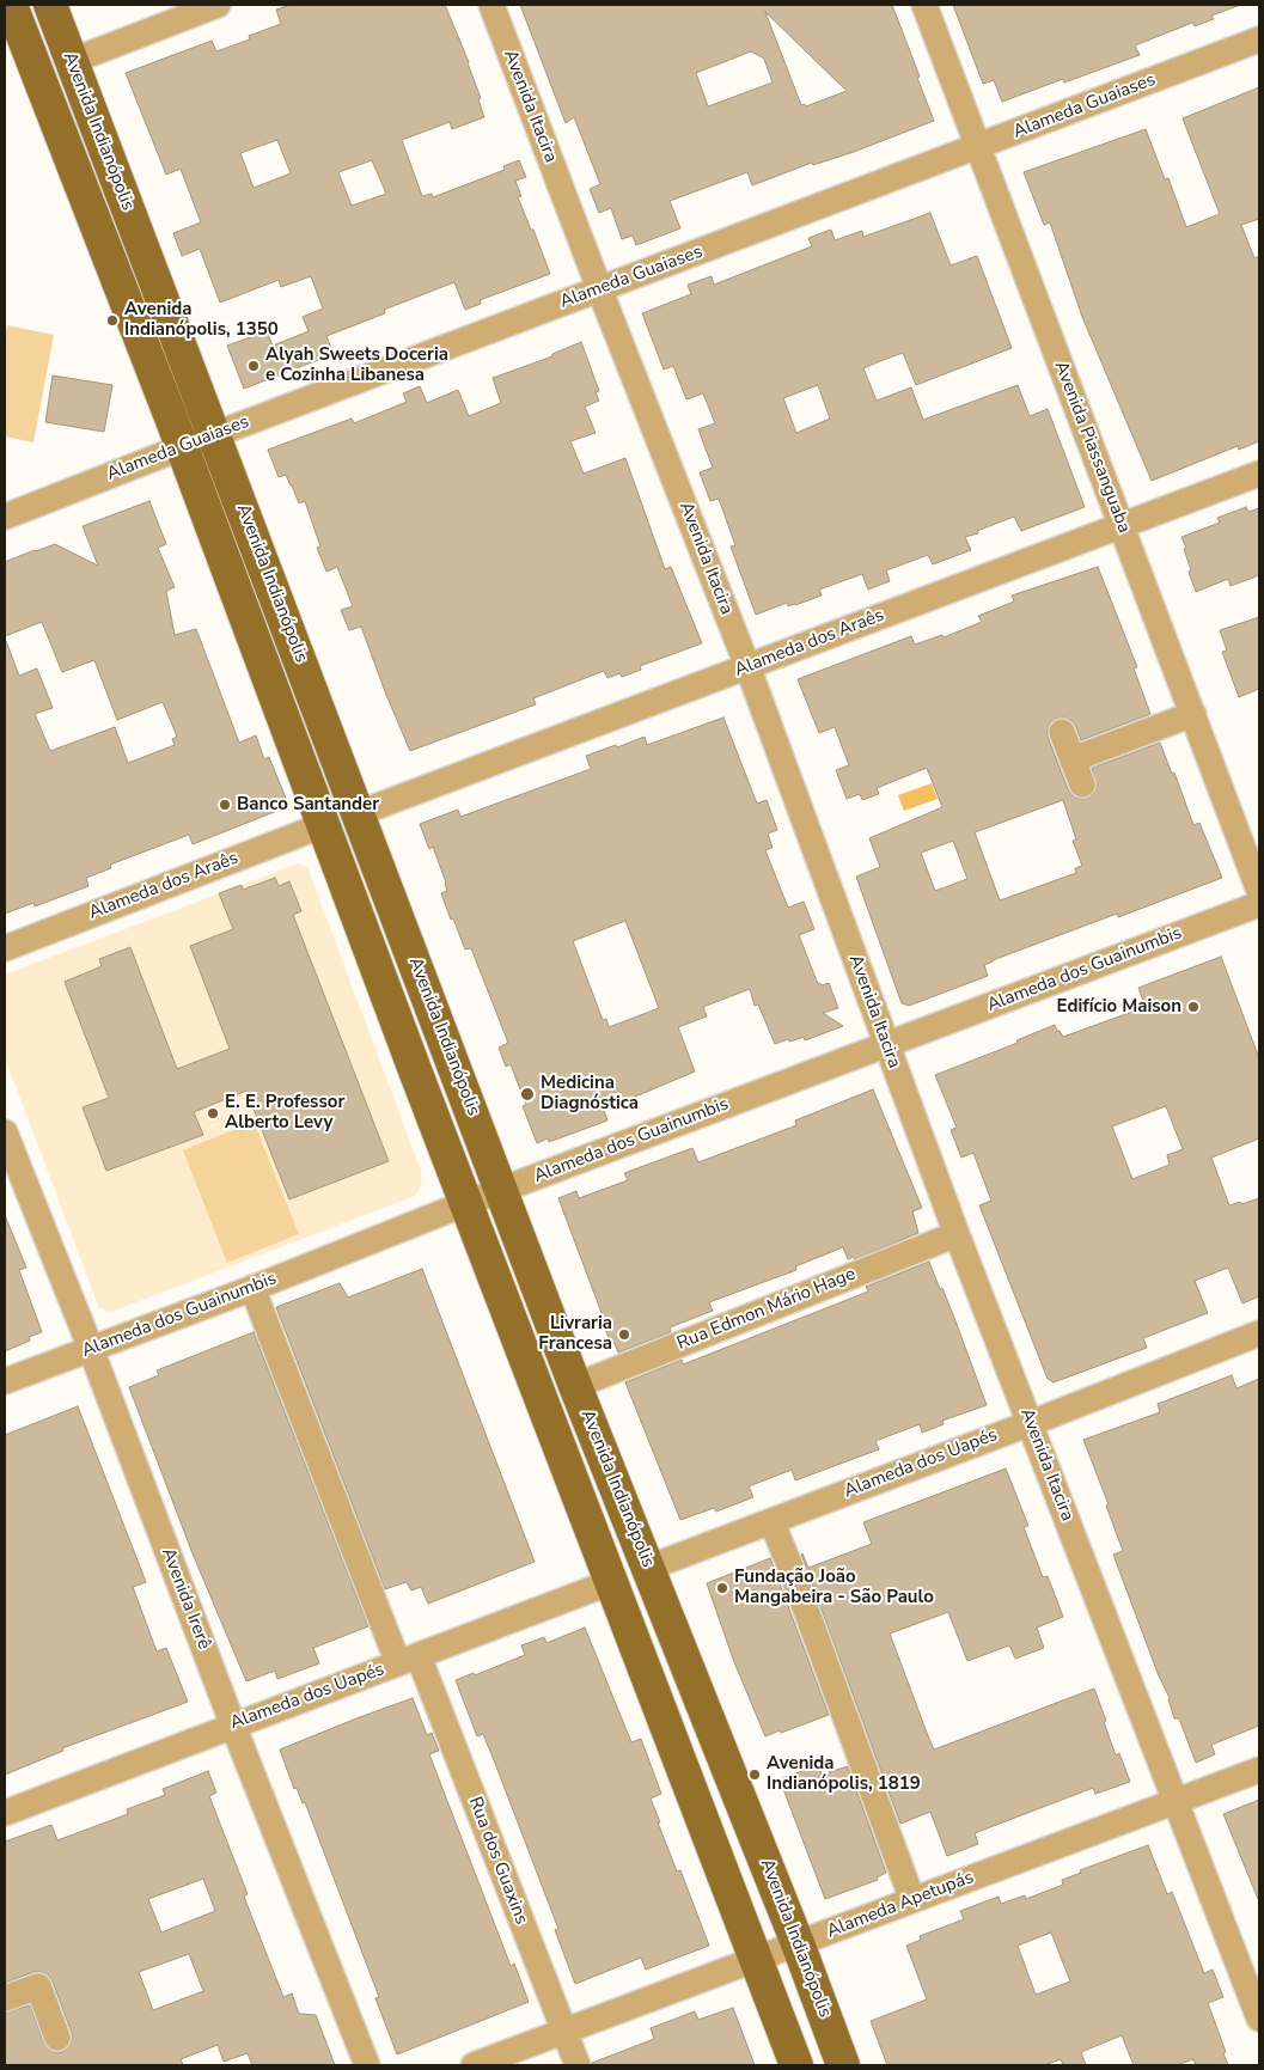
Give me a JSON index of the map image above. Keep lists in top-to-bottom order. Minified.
{"streets":{"main road":["Avenida Indianópolis"],"street":["Avenida Itacira","Alameda Guaiases","Avenida Piassanguaba","Alameda dos Araês","Alameda dos Guainumbis","Rua Edmon Mário Hage","Alameda dos Uapés","Avenida Irerê","Rua dos Guaxins","Alameda Apetupás"]},"crossings":[["Avenida Itacira","Alameda Guaiases"],["Avenida Itacira","Alameda dos Araês"],["Avenida Itacira","Alameda dos Guainumbis"],["Avenida Itacira","Rua Edmon Mário Hage"],["Avenida Itacira","Alameda dos Uapés"],["Avenida Itacira","Alameda Apetupás"],["Alameda Guaiases","Avenida Indianópolis"],["Alameda Guaiases","Avenida Piassanguaba"],["Avenida Indianópolis","Alameda dos Araês"],["Avenida Indianópolis","Alameda dos Guainumbis"],["Avenida Indianópolis","Rua Edmon Mário Hage"],["Avenida Indianópolis","Alameda dos Uapés"],["Avenida Indianópolis","Alameda Apetupás"],["Avenida Piassanguaba","Alameda dos Araês"],["Alameda dos Guainumbis","Avenida Irerê"],["Alameda dos Guainumbis","Rua dos Guaxins"],["Alameda dos Uapés","Avenida Irerê"],["Alameda dos Uapés","Rua dos Guaxins"],["Rua dos Guaxins","Alameda Apetupás"]],"places":["Avenida Indianópolis, 1350","Alyah Sweets Doceria e Cozinha Libanesa","Banco Santander","Edifício Maison","Medicina Diagnóstica","E. E. Professor Alberto Levy","Livraria Francesa","Fundação João Mangabeira - São Paulo","Avenida Indianópolis, 1819"]}
